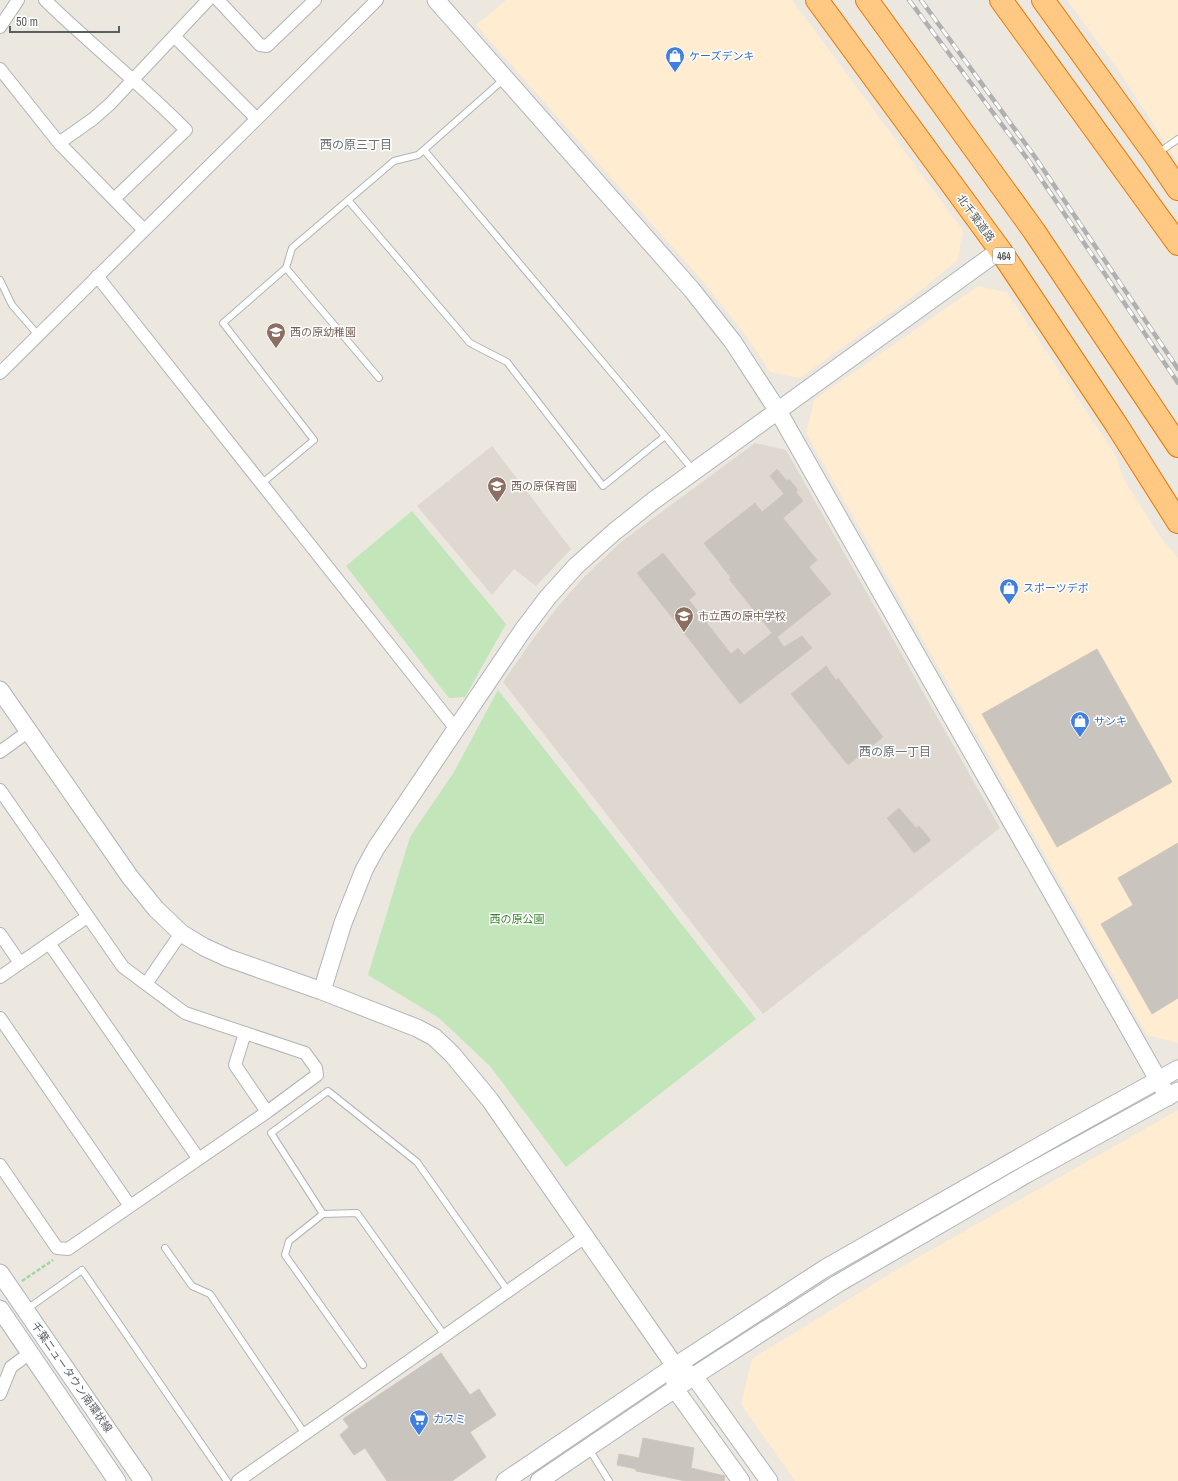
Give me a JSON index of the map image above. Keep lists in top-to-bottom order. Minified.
{"streets":{"highway":["北千葉道路","464"],"street":["千葉ニュータウン南環状線"]},"districts":["西の原三丁目","西の原一丁目"],"parks":["西の原公園"],"places":{"shop":["ケーズデンキ","スポーツデポ","サンキ"],"school or university":["西の原幼稚園","西の原保育園","市立西の原中学校"],"supermarket":["カスミ"]},"scale_bar":"50 m"}
